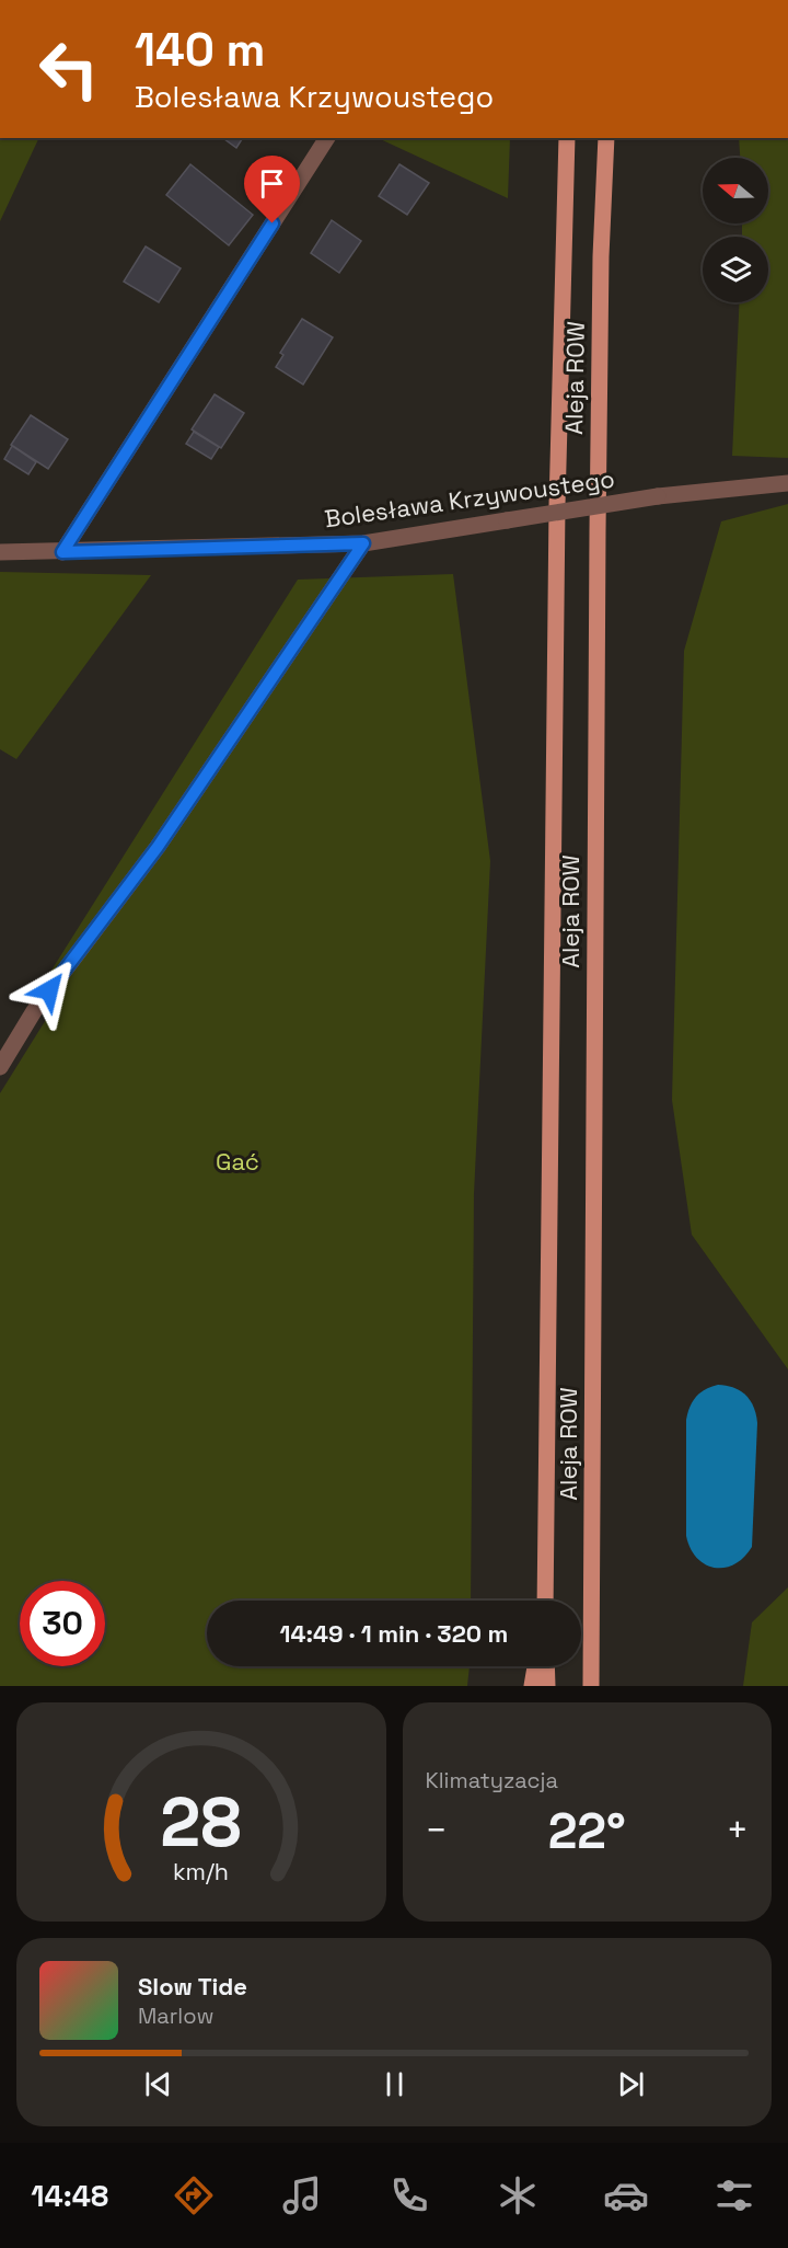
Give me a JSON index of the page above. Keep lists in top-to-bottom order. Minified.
{"streets":{"main road":["Aleja ROW"],"street":["Bolesława Krzywoustego"]},"parks":["Gać"],"north":"left","page":{"turn":["140 m","Bolesława Krzywoustego"],"limit":"30","trip":"14:49 · 1 min · 320 m","tile":"Klimatyzacja","heat":["−","22°","+"],"song":["Slow Tide","Marlow"],"tabs":"14:48","gauge":["28","km/h"]}}
